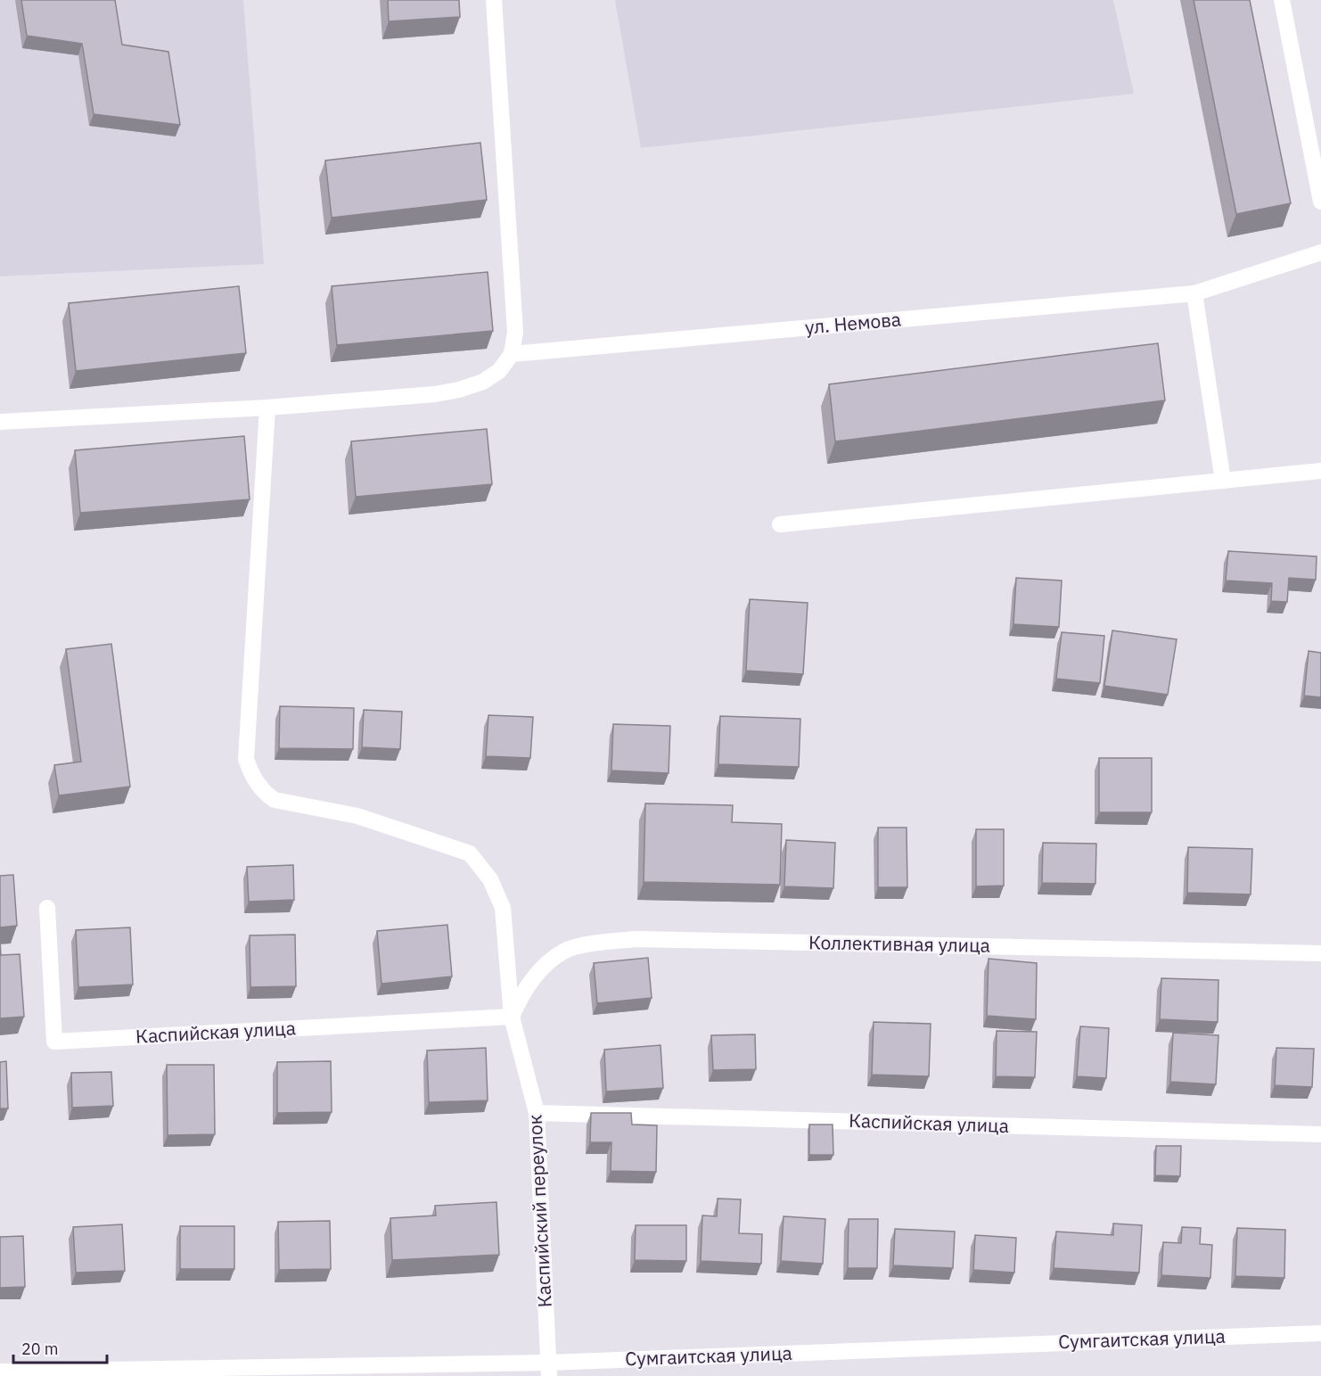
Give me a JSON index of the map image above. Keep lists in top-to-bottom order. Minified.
{"streets":{"street":["ул. Немова","Коллективная улица","Каспийская улица","Каспийский переулок","Сумгаитская улица"]},"crossings":[["Коллективная улица","Каспийская улица"],["Коллективная улица","Каспийский переулок"],["Каспийская улица","Каспийский переулок"],["Каспийский переулок","Сумгаитская улица"]],"scale_bar":"20 m"}
